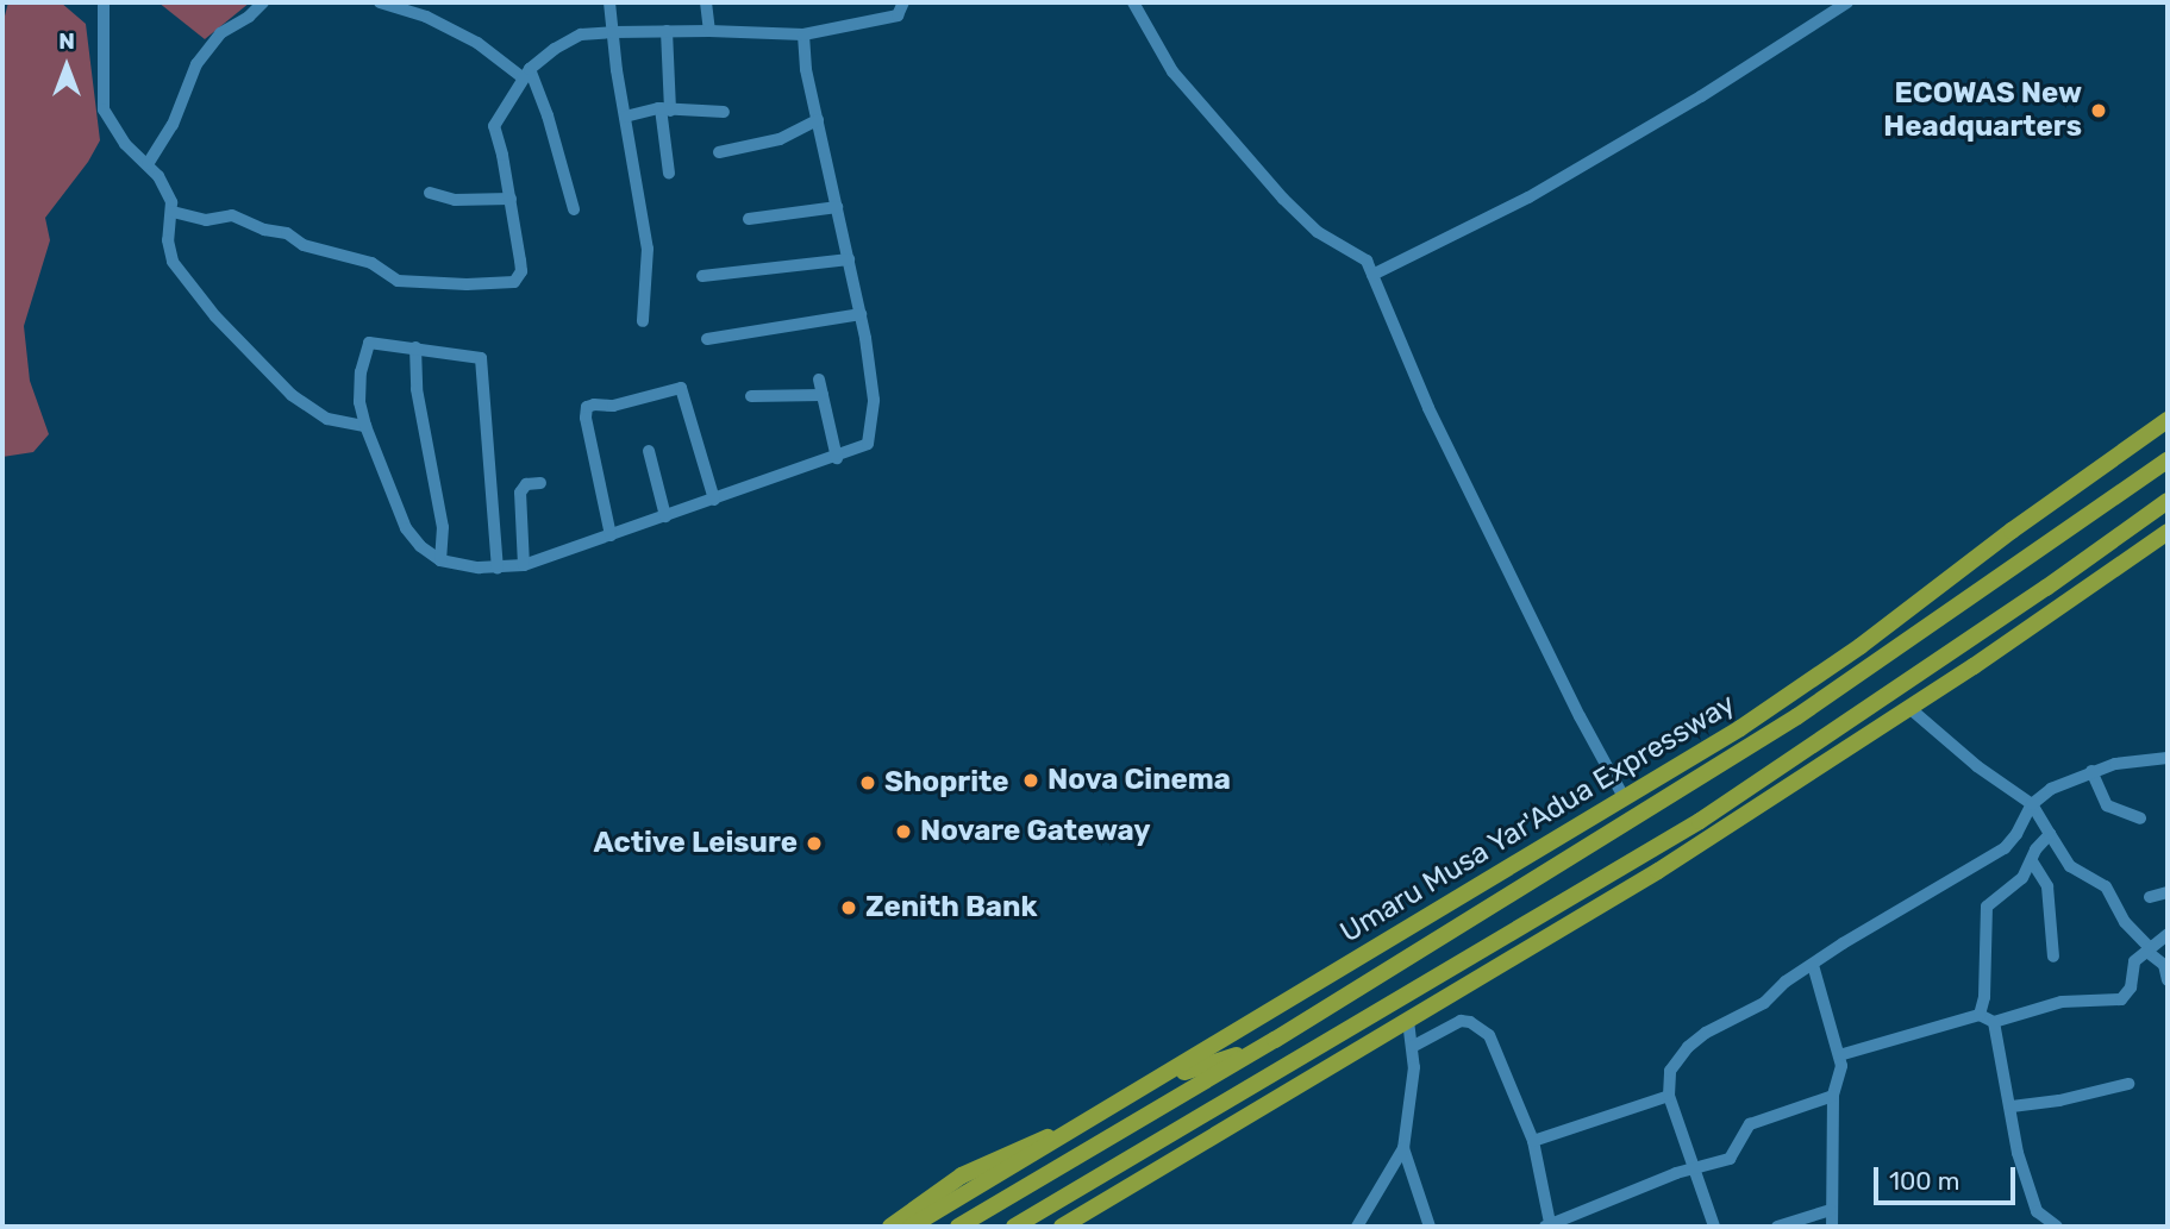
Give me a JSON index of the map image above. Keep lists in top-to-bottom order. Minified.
{"streets":{"highway":["Umaru Musa Yar'Adua Expressway"]},"places":["ECOWAS New Headquarters","Nova Cinema","Shoprite","Novare Gateway","Active Leisure","Zenith Bank"],"scale_bar":"100 m","north":"top"}
